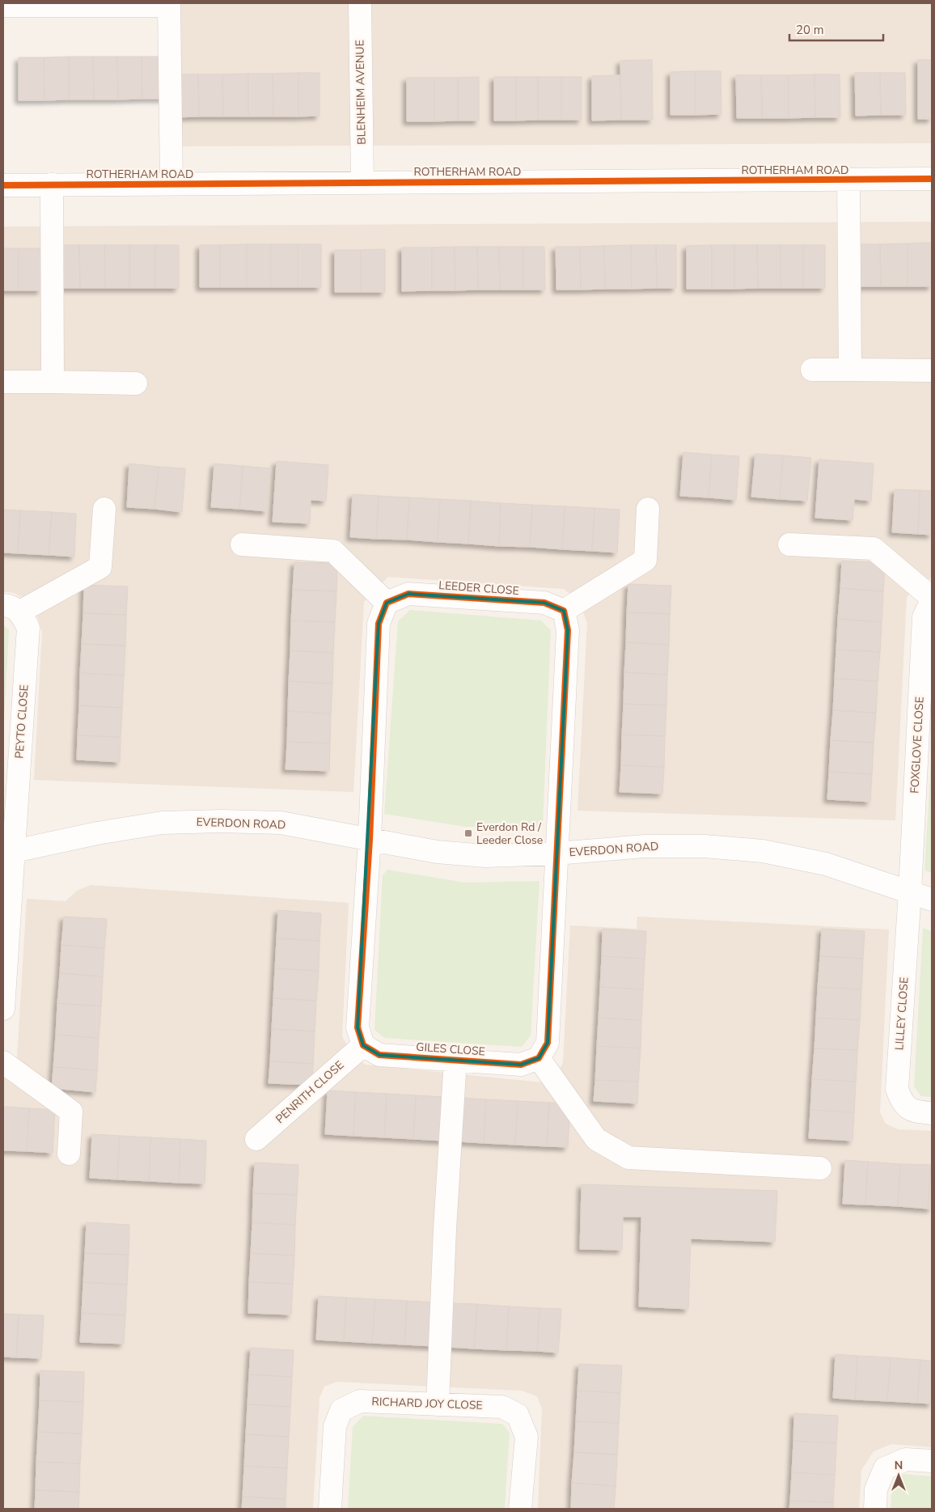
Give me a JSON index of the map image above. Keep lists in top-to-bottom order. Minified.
{"streets":{"street":["BLENHEIM AVENUE","ROTHERHAM ROAD","LEEDER CLOSE","PEYTO CLOSE","FOXGLOVE CLOSE","EVERDON ROAD","LILLEY CLOSE","GILES CLOSE","PENRITH CLOSE","RICHARD JOY CLOSE"]},"crossings":[["BLENHEIM AVENUE","ROTHERHAM ROAD"],["PEYTO CLOSE","EVERDON ROAD"],["FOXGLOVE CLOSE","EVERDON ROAD"],["FOXGLOVE CLOSE","LILLEY CLOSE"],["EVERDON ROAD","LILLEY CLOSE"],["GILES CLOSE","PENRITH CLOSE"]],"places":{"transit":["Everdon Rd / Leeder Close"]},"scale_bar":"20 m","north":"top"}
